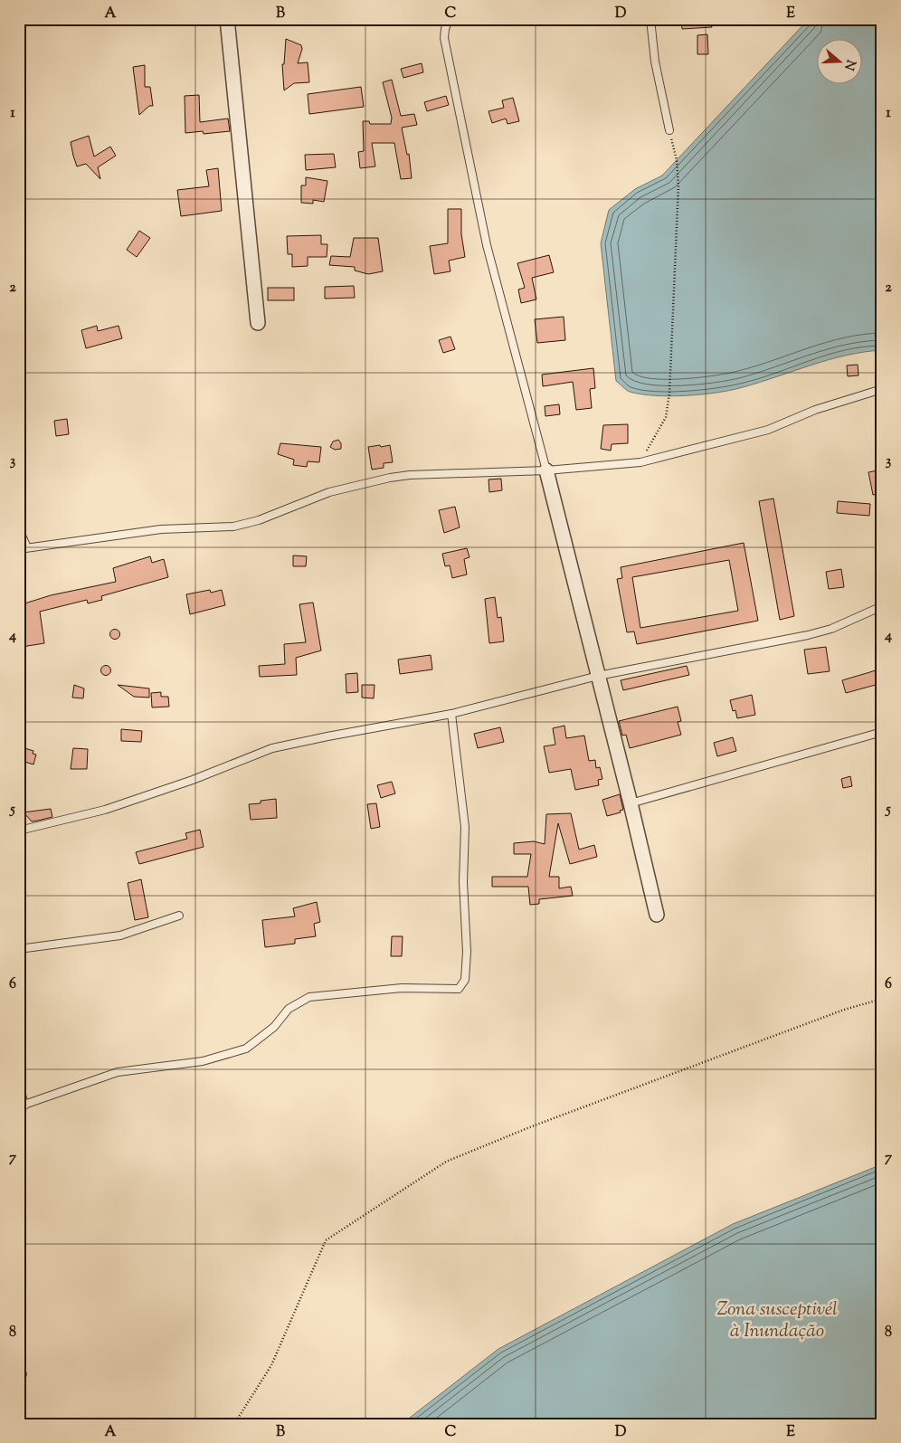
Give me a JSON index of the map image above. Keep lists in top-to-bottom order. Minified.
{"water":["Zona susceptivél à Inundação"],"north":"right","grid":{"columns":["A","B","C","D","E"],"rows":["1","2","3","4","5","6","7","8"]}}
